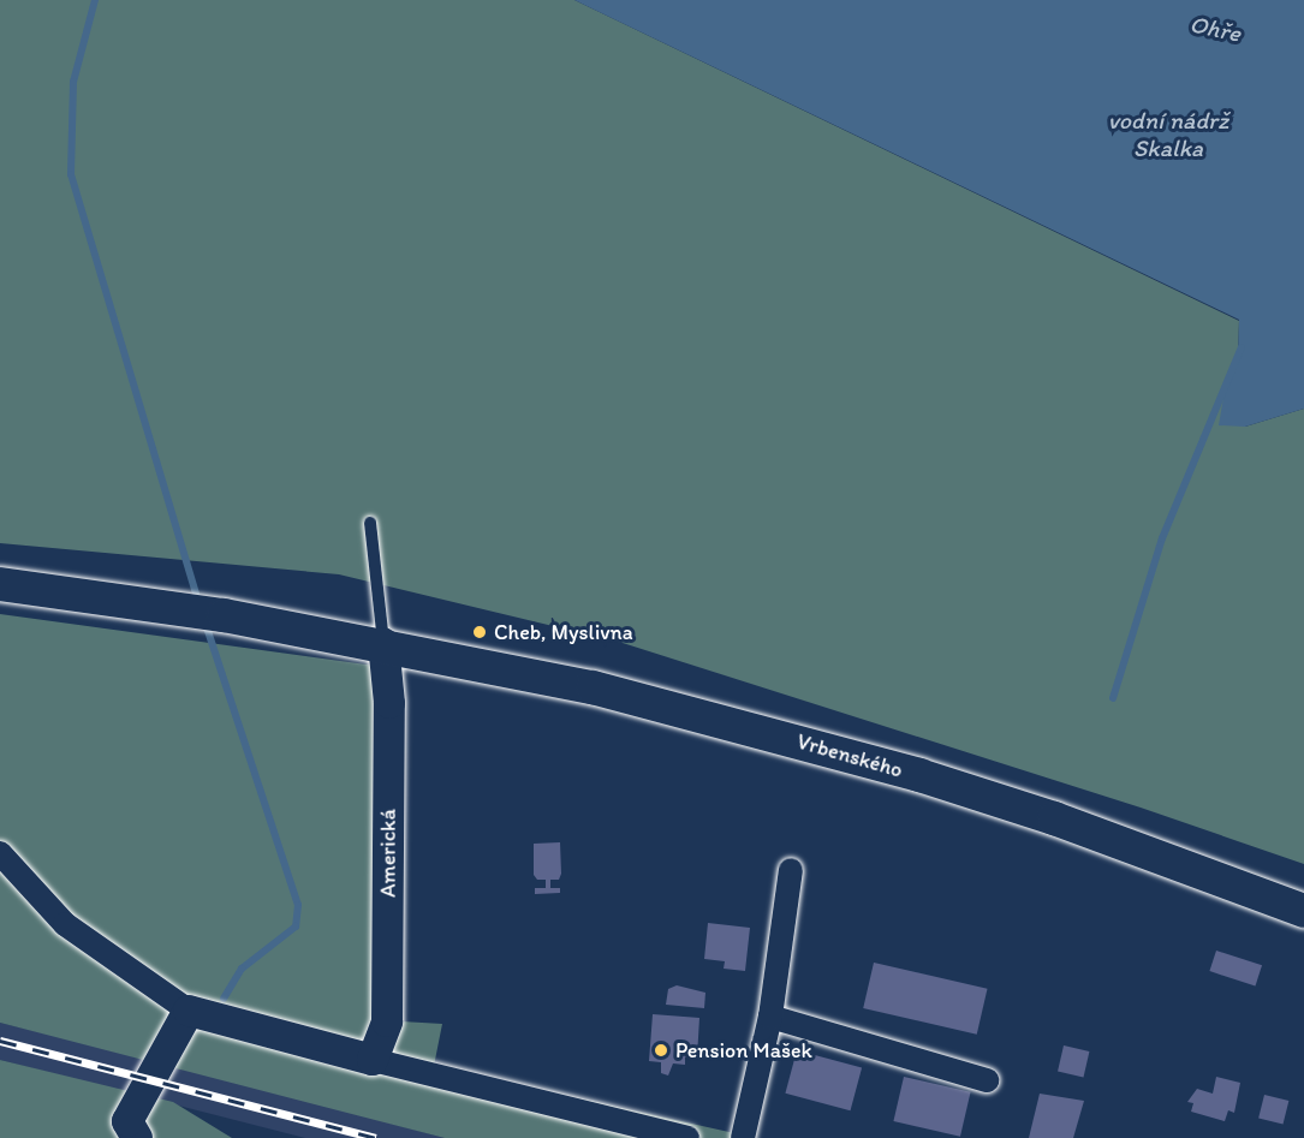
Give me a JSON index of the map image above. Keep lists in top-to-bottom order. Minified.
{"streets":{"main road":["Vrbenského"],"street":["Americká"]},"crossings":[["Vrbenského","Americká"]],"water":["Ohře","vodní nádrž Skalka"],"places":["Cheb, Myslivna","Pension Mašek"]}
